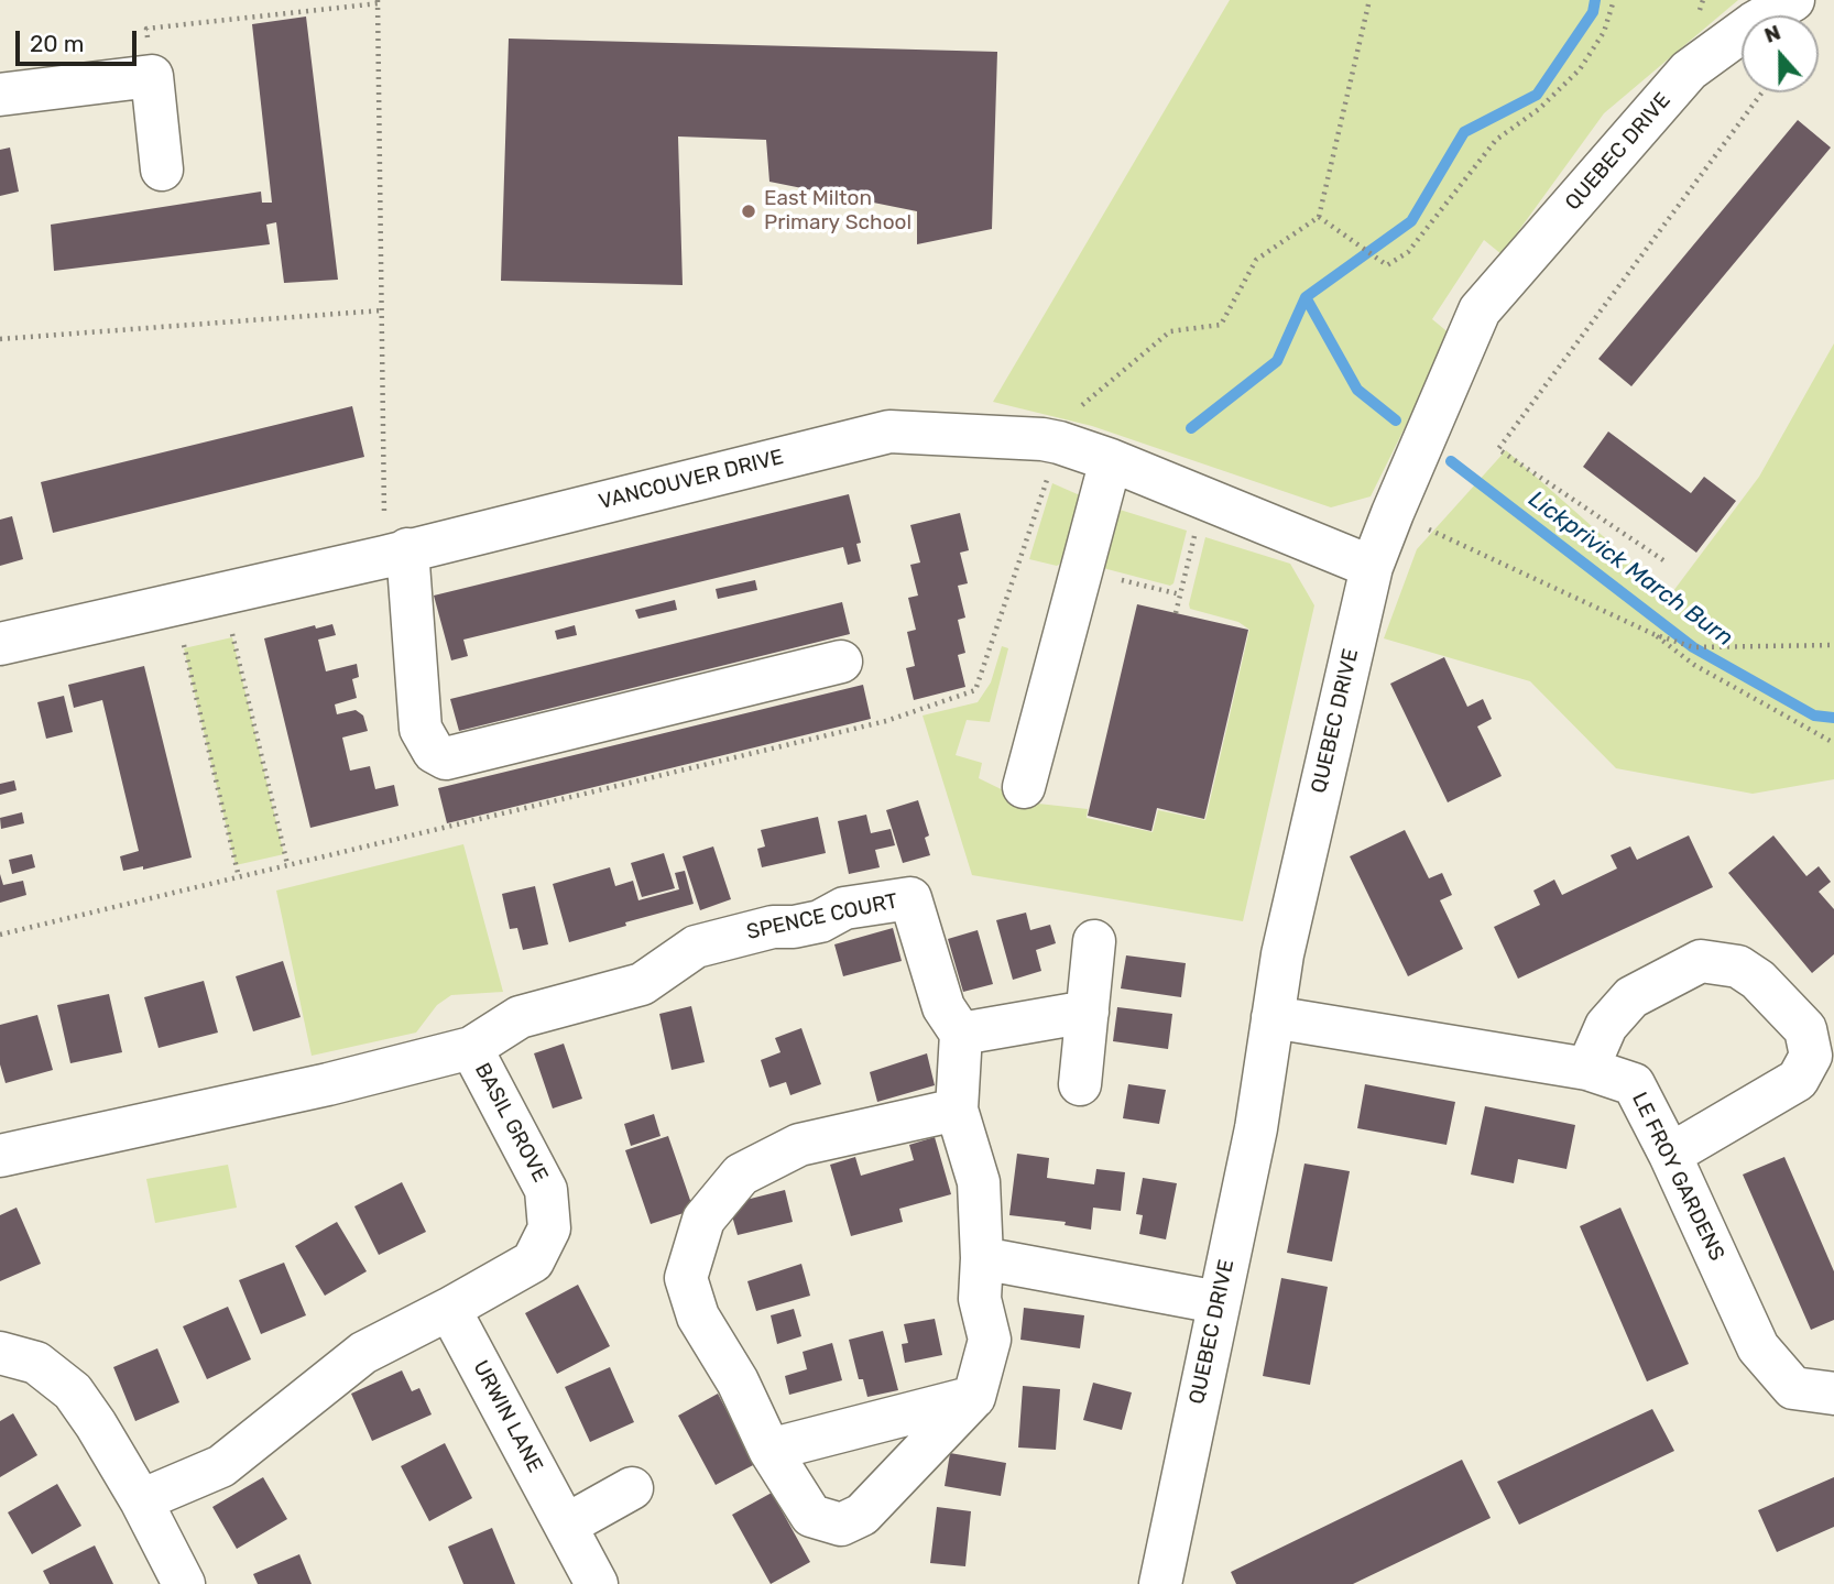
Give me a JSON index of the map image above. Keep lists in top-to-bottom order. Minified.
{"streets":{"street":["QUEBEC DRIVE","VANCOUVER DRIVE","SPENCE COURT","BASIL GROVE","LE FROY GARDENS","URWIN LANE"]},"crossings":[["QUEBEC DRIVE","VANCOUVER DRIVE"],["QUEBEC DRIVE","LE FROY GARDENS"],["SPENCE COURT","BASIL GROVE"],["BASIL GROVE","URWIN LANE"]],"water":["Lickprivick March Burn"],"places":["East Milton Primary School"],"scale_bar":"20 m","north":"top"}
